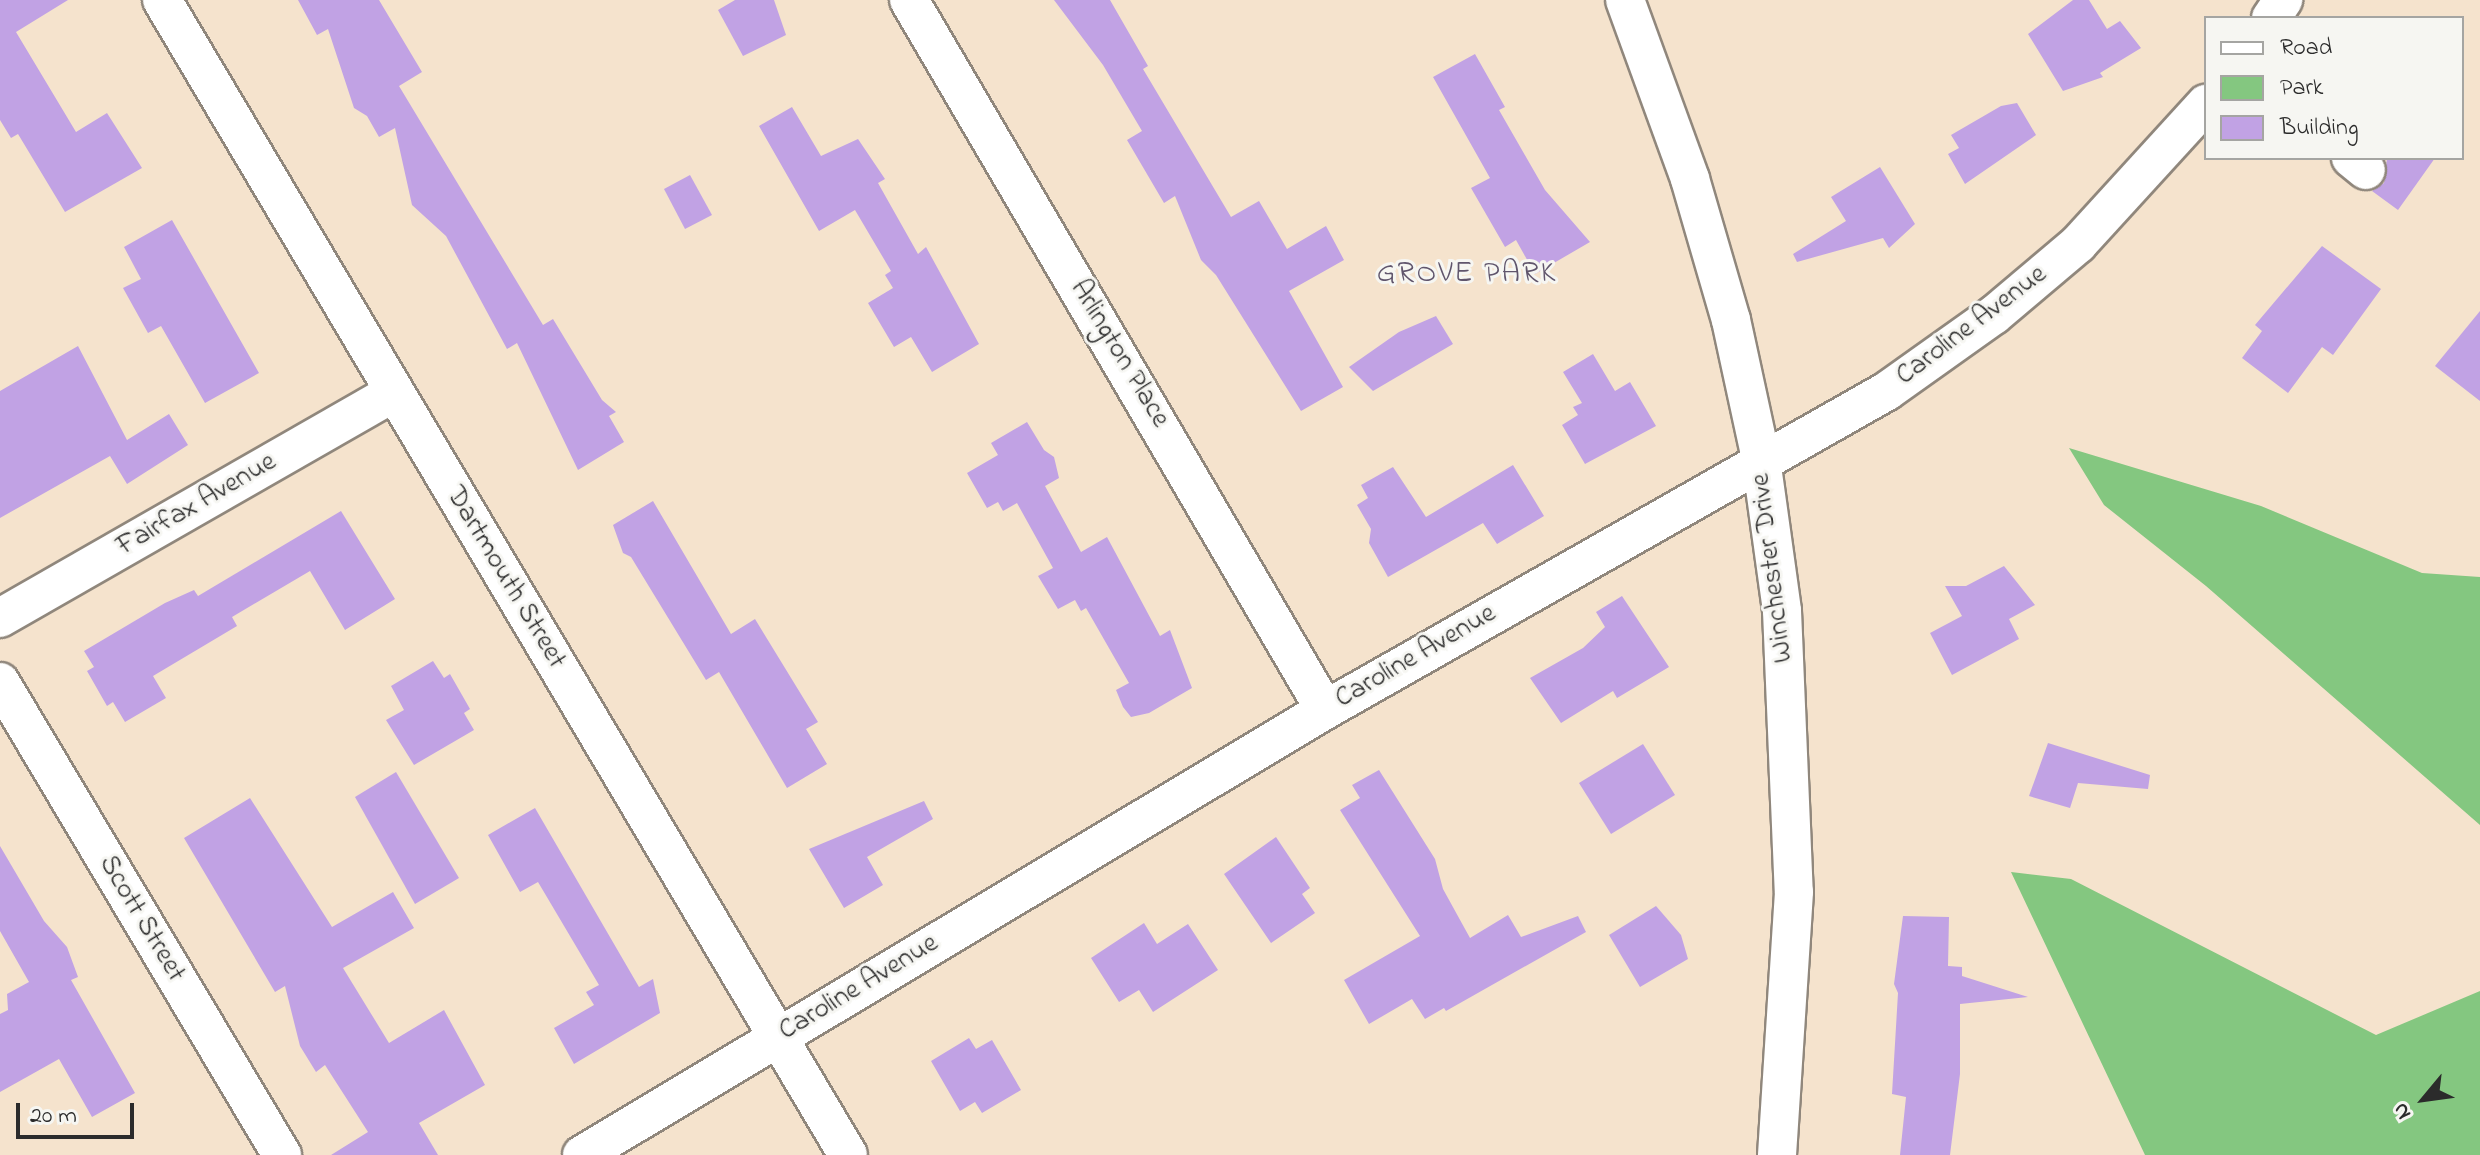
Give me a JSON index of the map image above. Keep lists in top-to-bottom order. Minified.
{"streets":{"street":["Caroline Avenue","Arlington Place","Fairfax Avenue","Winchester Drive","Dartmouth Street","Scott Street"]},"crossings":[["Caroline Avenue","Arlington Place"],["Caroline Avenue","Winchester Drive"],["Caroline Avenue","Dartmouth Street"],["Fairfax Avenue","Dartmouth Street"]],"districts":["GROVE PARK"],"legend":["Road","Park","Building"],"scale_bar":"20 m","north":"bottom left"}
